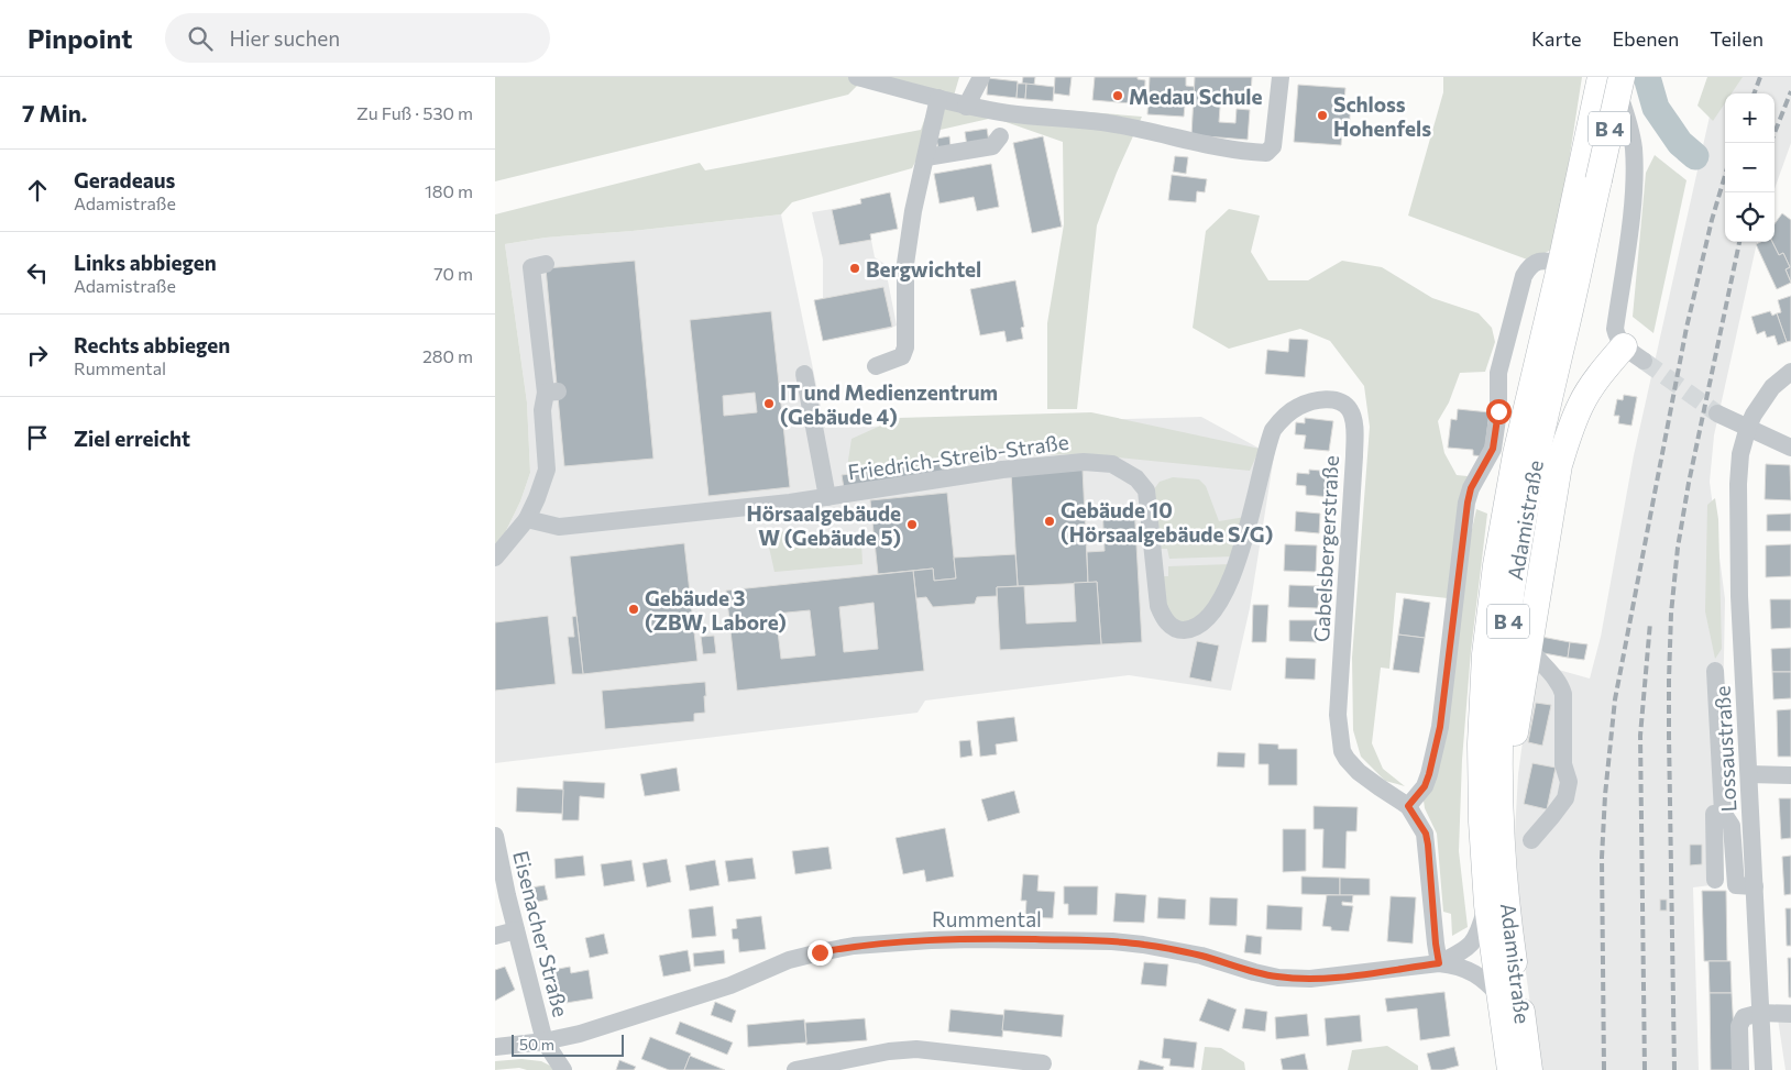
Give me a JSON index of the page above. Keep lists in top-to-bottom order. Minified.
{"streets":{"highway":["B 4","Adamistraße"],"street":["Friedrich-Streib-Straße","Gabelsbergerstraße","Lossaustraße","Rummental","Eisenacher Straße"]},"crossings":[["Friedrich-Streib-Straße","Gabelsbergerstraße"],["Adamistraße","Rummental"],["Rummental","Eisenacher Straße"]],"places":["Medau Schule","Schloss Hohenfels","Bergwichtel","IT und Medienzentrum (Gebäude 4)","Gebäude 10 (Hörsaalgebäude S/G)","Hörsaalgebäude W (Gebäude 5)","Gebäude 3 (ZBW, Labore)"],"scale_bar":"50 m","page":{"header":"Pinpoint","search":"Hier suchen","nav":["Karte","Ebenen","Teilen"],"heading":["7 Min.","Zu Fuß · 530 m"],"map_buttons":["+","−"],"list":[["Geradeaus","Adamistraße","180 m"],["Links abbiegen","Adamistraße","70 m"],["Rechts abbiegen","Rummental","280 m"],"Ziel erreicht"],"scale":"50 m"}}
